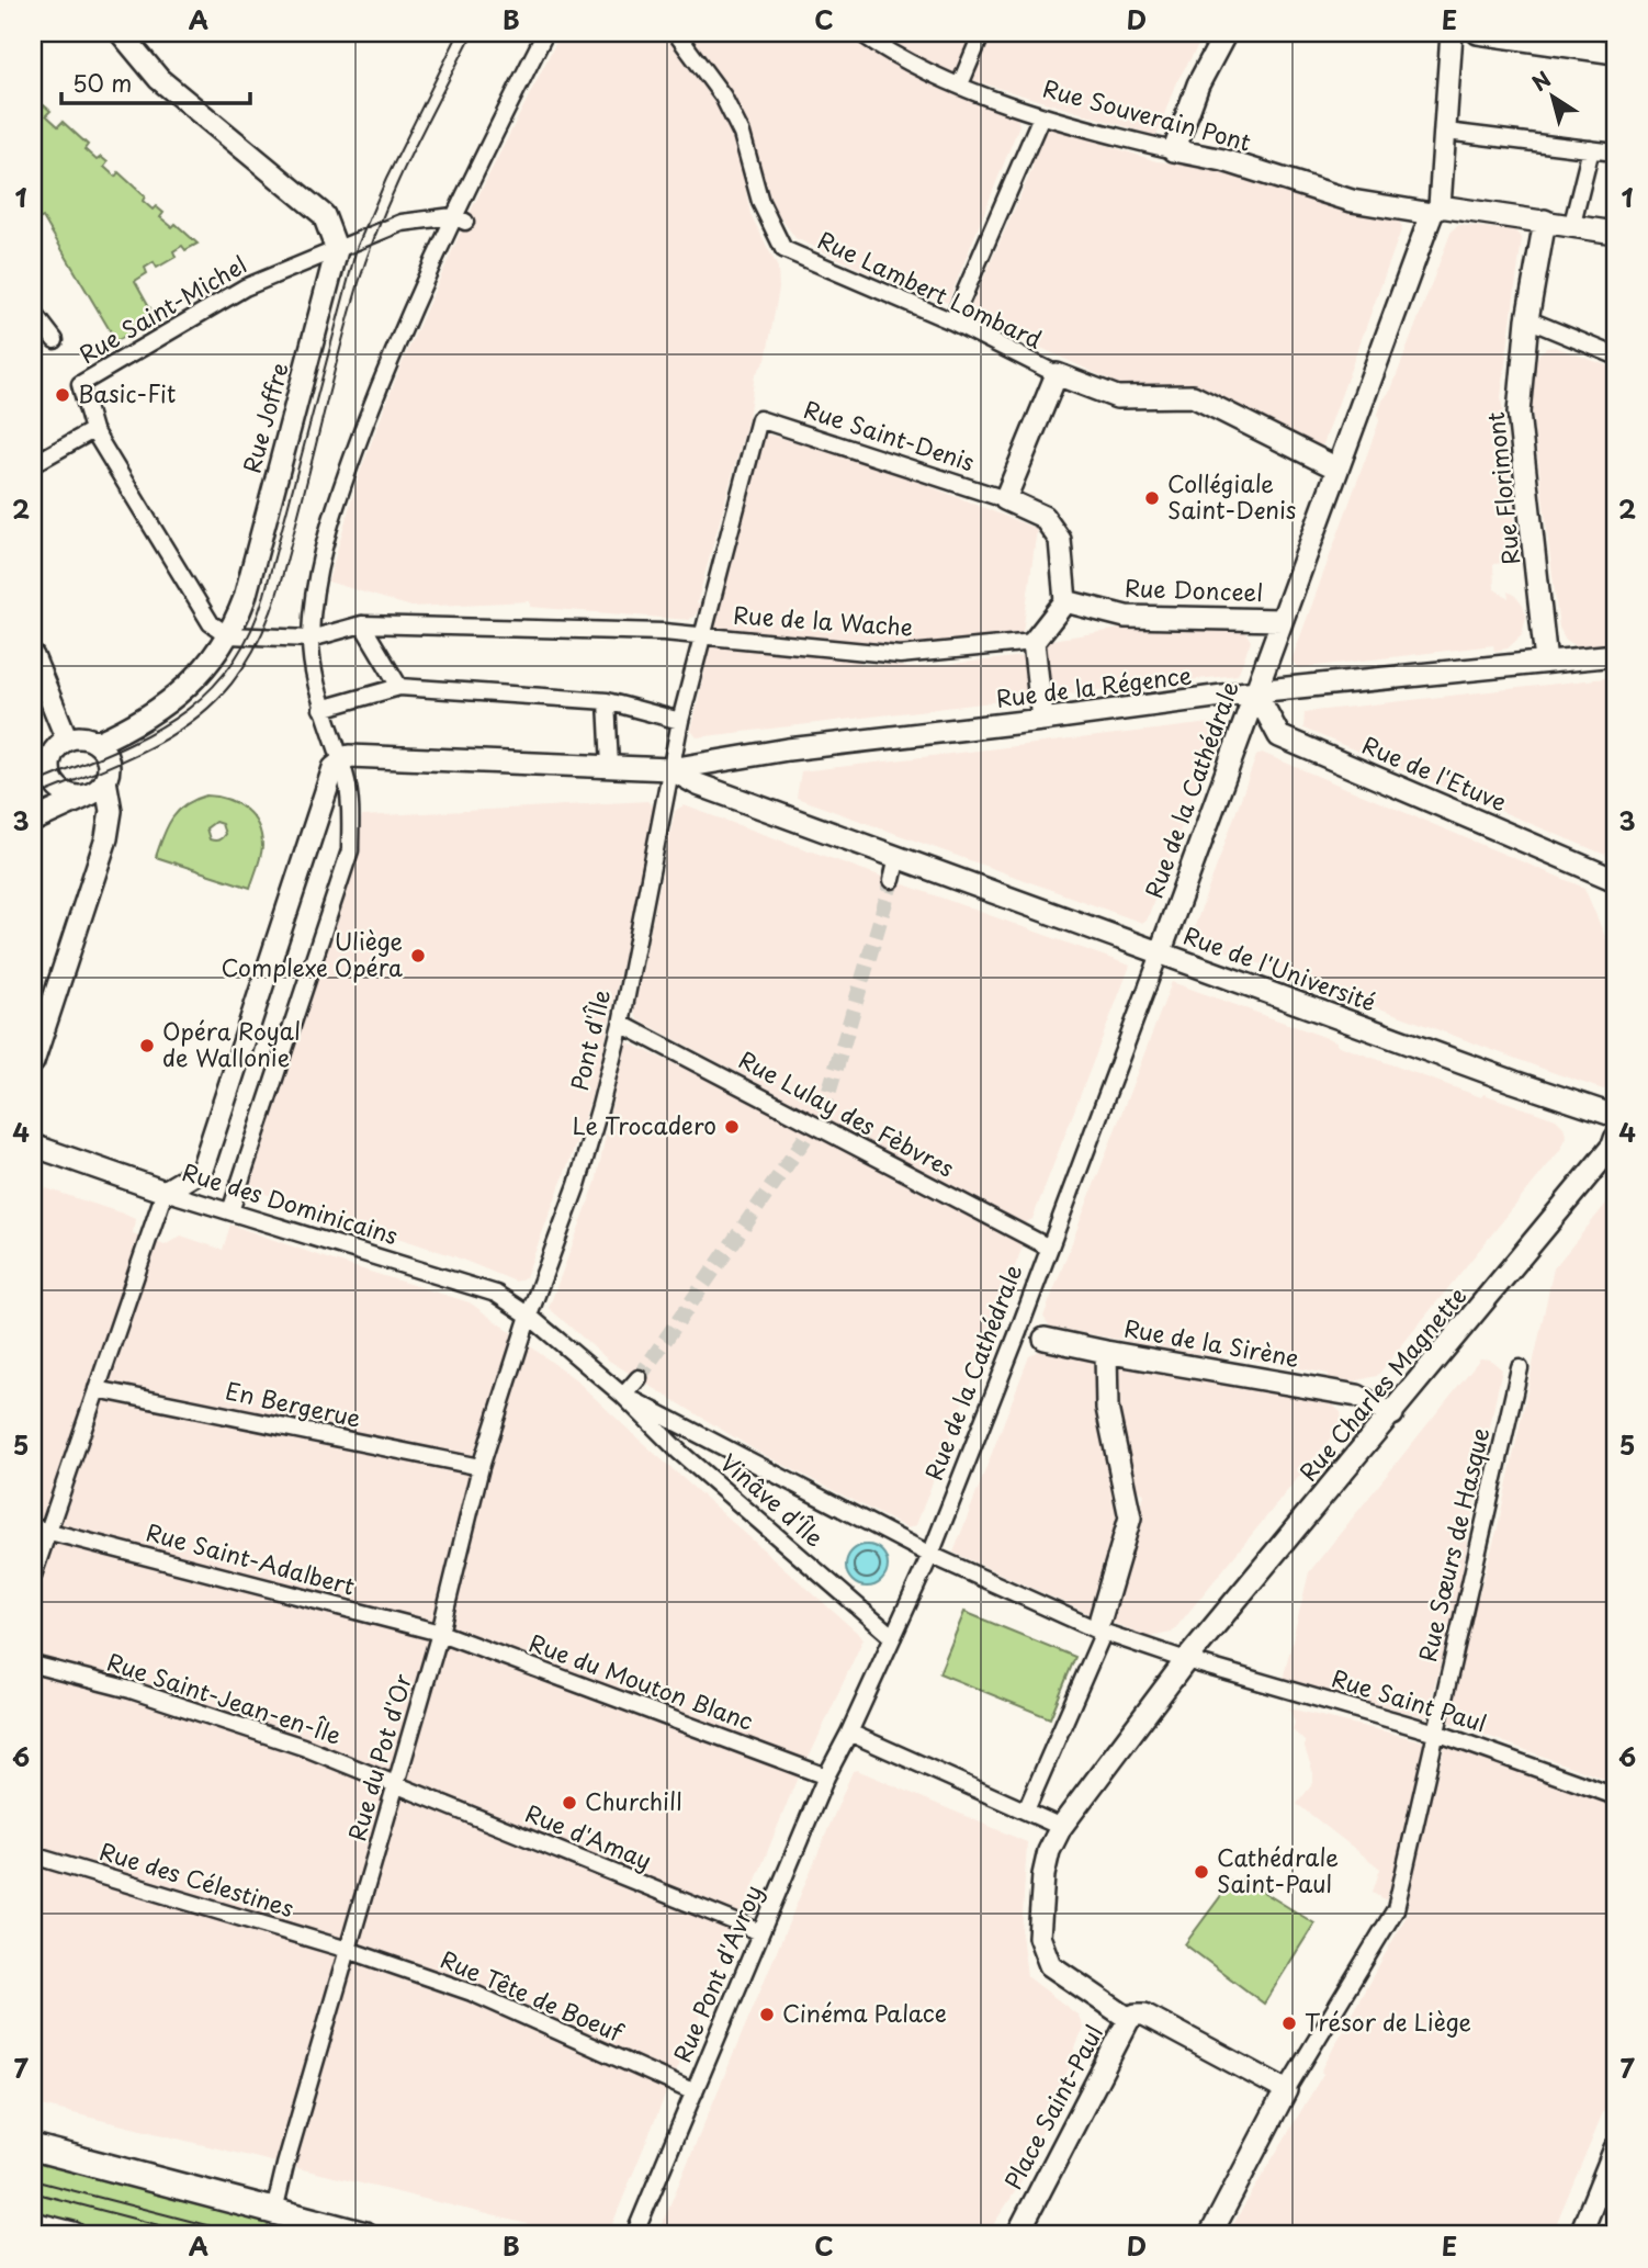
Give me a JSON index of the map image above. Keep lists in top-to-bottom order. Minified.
{"streets":{"street":["Rue Souverain Pont","Rue Lambert Lombard","Rue Saint-Michel","Rue Joffre","Rue Saint-Denis","Rue Florimont","Rue Donceel","Rue de la Wache","Rue de la Régence","Rue de l'Etuve","Rue de la Cathédrale","Rue de l'Université","Pont d'Île","Rue Lulay des Fèbvres","Rue des Dominicains","Rue de la Sirène","Rue Charles Magnette","En Bergerue","Vinâve d'Île","Rue Sœurs de Hasque","Rue Saint-Adalbert","Rue du Mouton Blanc","Rue Saint-Jean-en-Île","Rue Saint Paul","Rue du Pot d'Or","Rue d'Amay","Rue des Célestines","Rue Pont d'Avroy","Rue Tête de Boeuf","Place Saint-Paul"]},"crossings":[["Rue Souverain Pont","Rue Florimont"],["Rue Souverain Pont","Rue de la Cathédrale"],["Rue Saint-Michel","Rue Joffre"],["Rue Saint-Michel","Rue de la Wache"],["Rue Joffre","Rue de la Wache"],["Rue Saint-Denis","Pont d'Île"],["Rue Florimont","Rue de la Régence"],["Rue Donceel","Rue de la Cathédrale"],["Rue de la Wache","Pont d'Île"],["Rue de la Régence","Rue de l'Etuve"],["Rue de la Régence","Rue de la Cathédrale"],["Rue de la Régence","Rue de l'Université"],["Rue de la Régence","Pont d'Île"],["Rue de l'Etuve","Rue de la Cathédrale"],["Rue de la Cathédrale","Rue de l'Université"],["Rue de la Cathédrale","Rue Lulay des Fèbvres"],["Rue de la Cathédrale","Rue de la Sirène"],["Rue de la Cathédrale","Vinâve d'Île"],["Rue de la Cathédrale","Rue Pont d'Avroy"],["Rue de l'Université","Pont d'Île"],["Pont d'Île","Rue Lulay des Fèbvres"],["Pont d'Île","Rue des Dominicains"],["Pont d'Île","Vinâve d'Île"],["Pont d'Île","Rue du Pot d'Or"],["Rue des Dominicains","Vinâve d'Île"],["Rue des Dominicains","Rue du Pot d'Or"],["Rue de la Sirène","Rue Charles Magnette"],["Rue Charles Magnette","Rue Saint Paul"],["Rue Charles Magnette","Place Saint-Paul"],["En Bergerue","Rue du Pot d'Or"],["Vinâve d'Île","Rue Saint Paul"],["Vinâve d'Île","Rue du Pot d'Or"],["Vinâve d'Île","Rue Pont d'Avroy"],["Rue Sœurs de Hasque","Rue Saint Paul"],["Rue Sœurs de Hasque","Place Saint-Paul"],["Rue Saint-Adalbert","Rue du Mouton Blanc"],["Rue Saint-Adalbert","Rue du Pot d'Or"],["Rue du Mouton Blanc","Rue du Pot d'Or"],["Rue du Mouton Blanc","Rue Pont d'Avroy"],["Rue Saint-Jean-en-Île","Rue du Pot d'Or"],["Rue Saint-Jean-en-Île","Rue d'Amay"],["Rue du Pot d'Or","Rue d'Amay"],["Rue du Pot d'Or","Rue des Célestines"],["Rue du Pot d'Or","Rue Tête de Boeuf"],["Rue d'Amay","Rue Pont d'Avroy"],["Rue des Célestines","Rue Tête de Boeuf"],["Rue Pont d'Avroy","Rue Tête de Boeuf"]],"places":["Basic-Fit","Collégiale Saint-Denis","Uliège Complexe Opéra","Opéra Royal de Wallonie","Le Trocadero","Churchill","Cathédrale Saint-Paul","Cinéma Palace","Trésor de Liège"],"scale_bar":"50 m","north":"top left","grid":{"columns":["A","B","C","D","E"],"rows":["1","2","3","4","5","6","7"]}}
